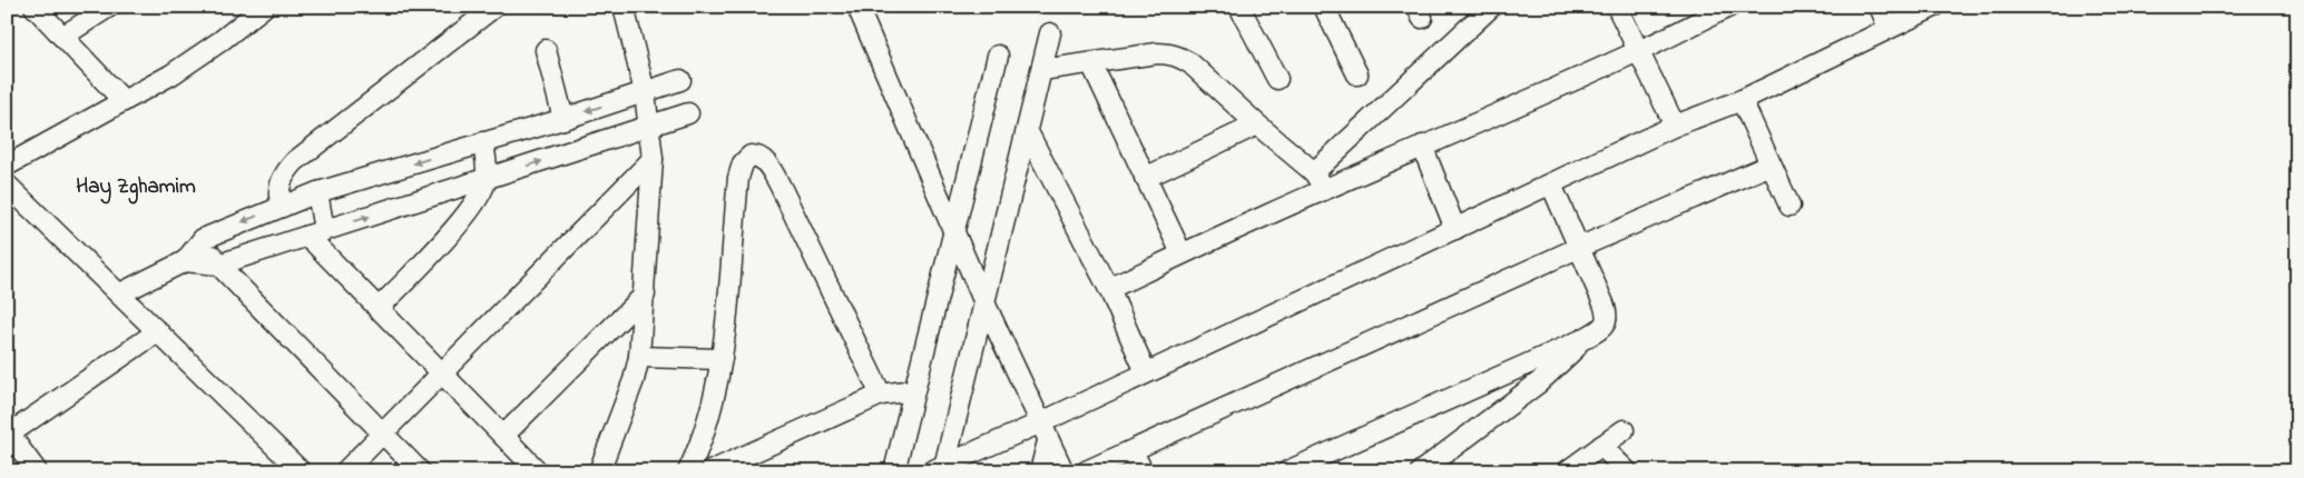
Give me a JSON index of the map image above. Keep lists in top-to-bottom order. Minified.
{"districts":["Hay Zghamim"]}
